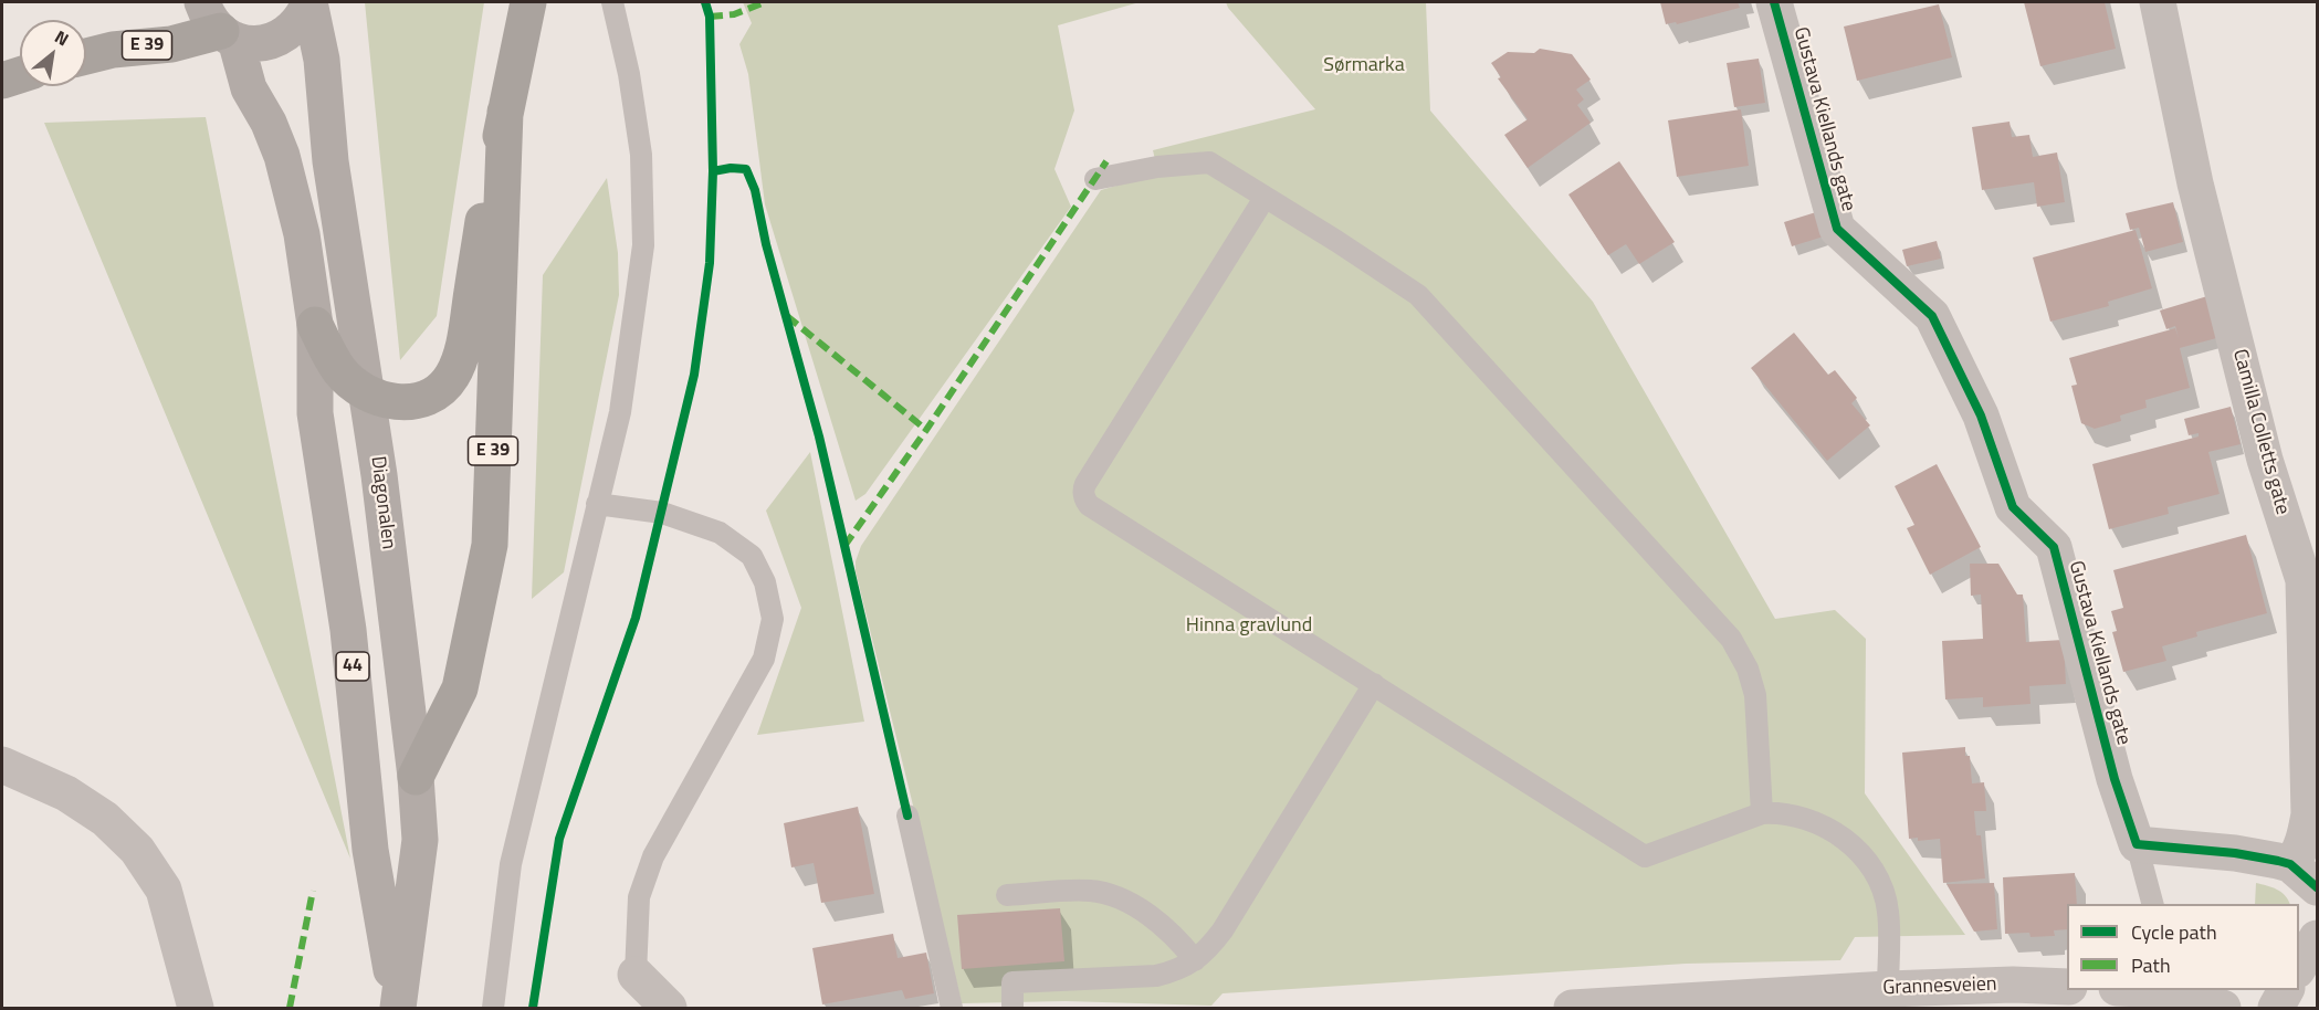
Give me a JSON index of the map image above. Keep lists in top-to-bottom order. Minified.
{"streets":{"highway":["E 39"],"main road":["Diagonalen","44"],"street":["Gustava Kiellands gate","Camilla Colletts gate","Grannesveien"]},"crossings":[["E 39","Diagonalen"],["E 39","44"],["Diagonalen","44"]],"parks":["Sørmarka","Hinna gravlund"],"legend":["Cycle path","Path"],"north":"top right"}
